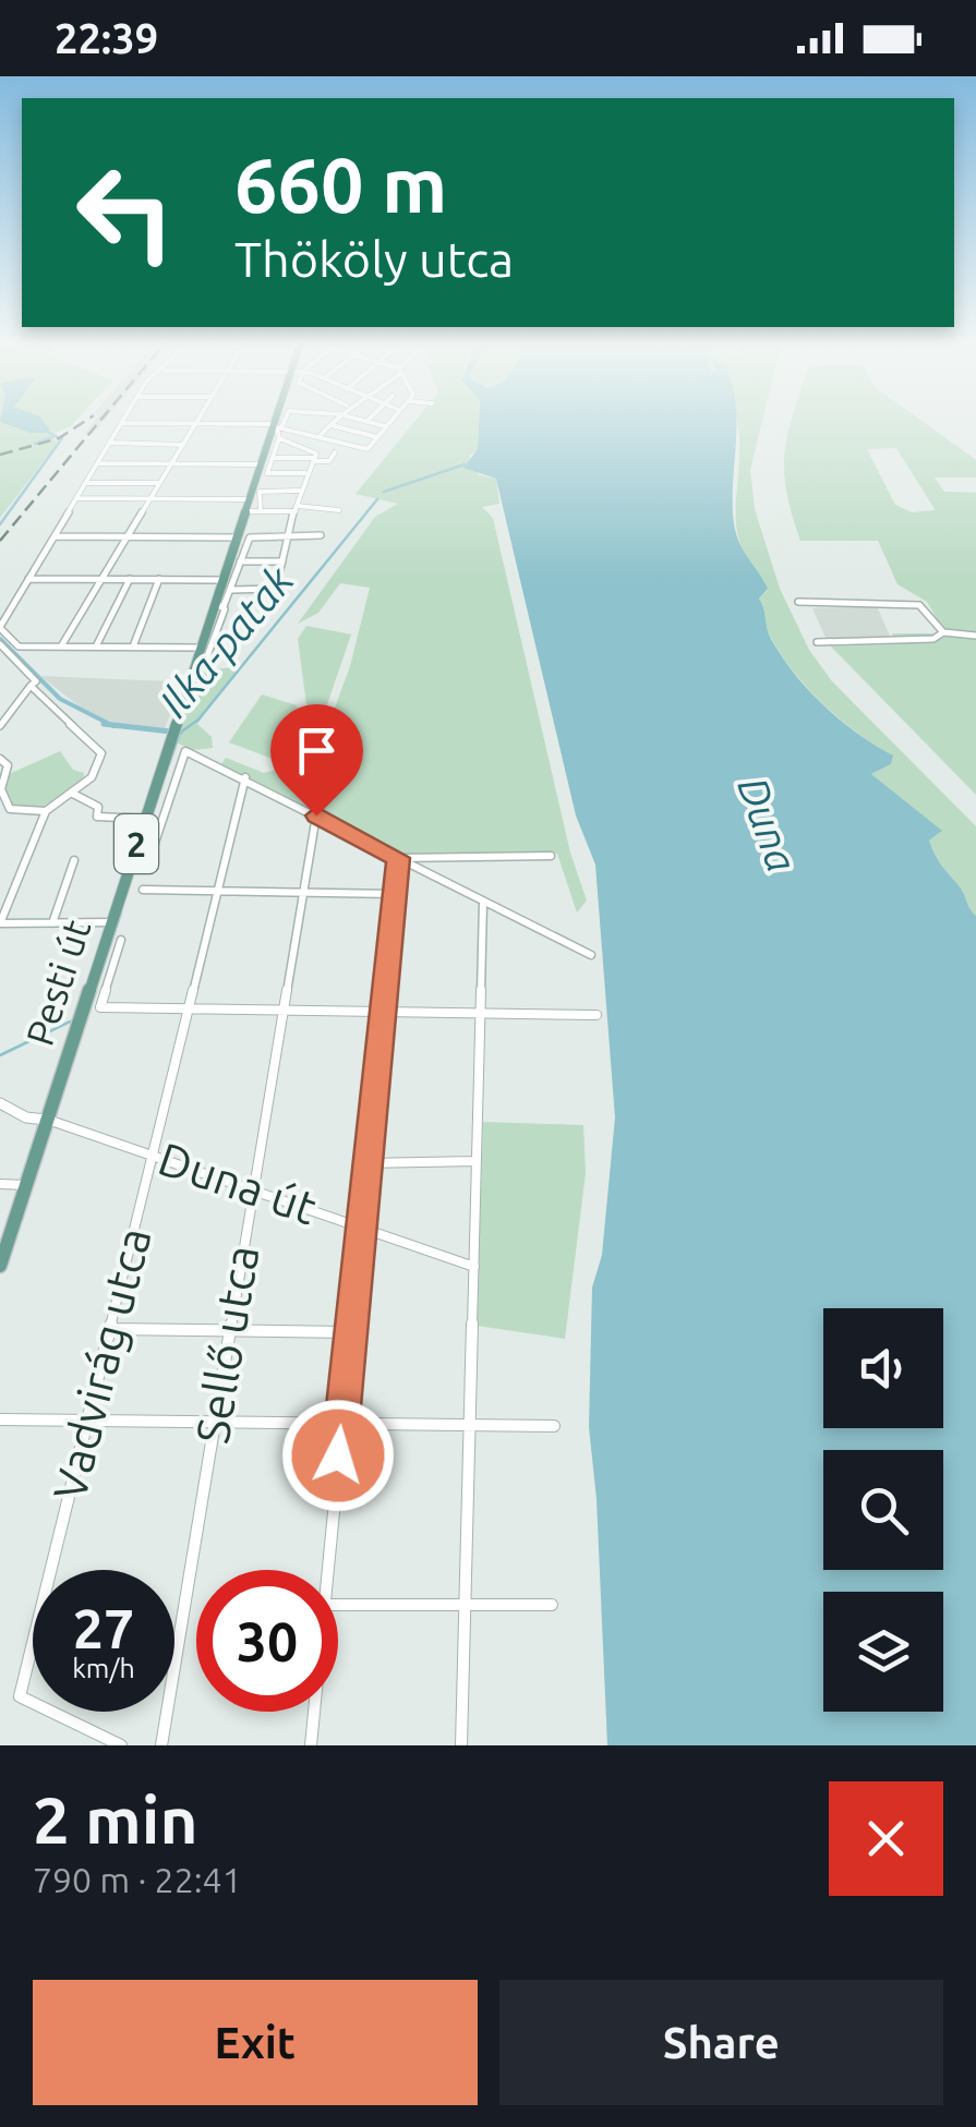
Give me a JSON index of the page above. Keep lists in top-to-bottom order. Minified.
{"streets":{"main road":["2","Pesti út"],"street":["Duna út","Sellő utca","Vadvirág utca"]},"crossings":[["Pesti út","Duna út"],["Duna út","Sellő utca"],["Duna út","Vadvirág utca"]],"water":["Ilka-patak","Duna"],"page":{"status":"22:39","turn":["660 m","Thököly utca"],"speed":"27 km/h","limit":"30","heading":["2 min","790 m · 22:41"],"buttons":["Exit","Share"]}}
